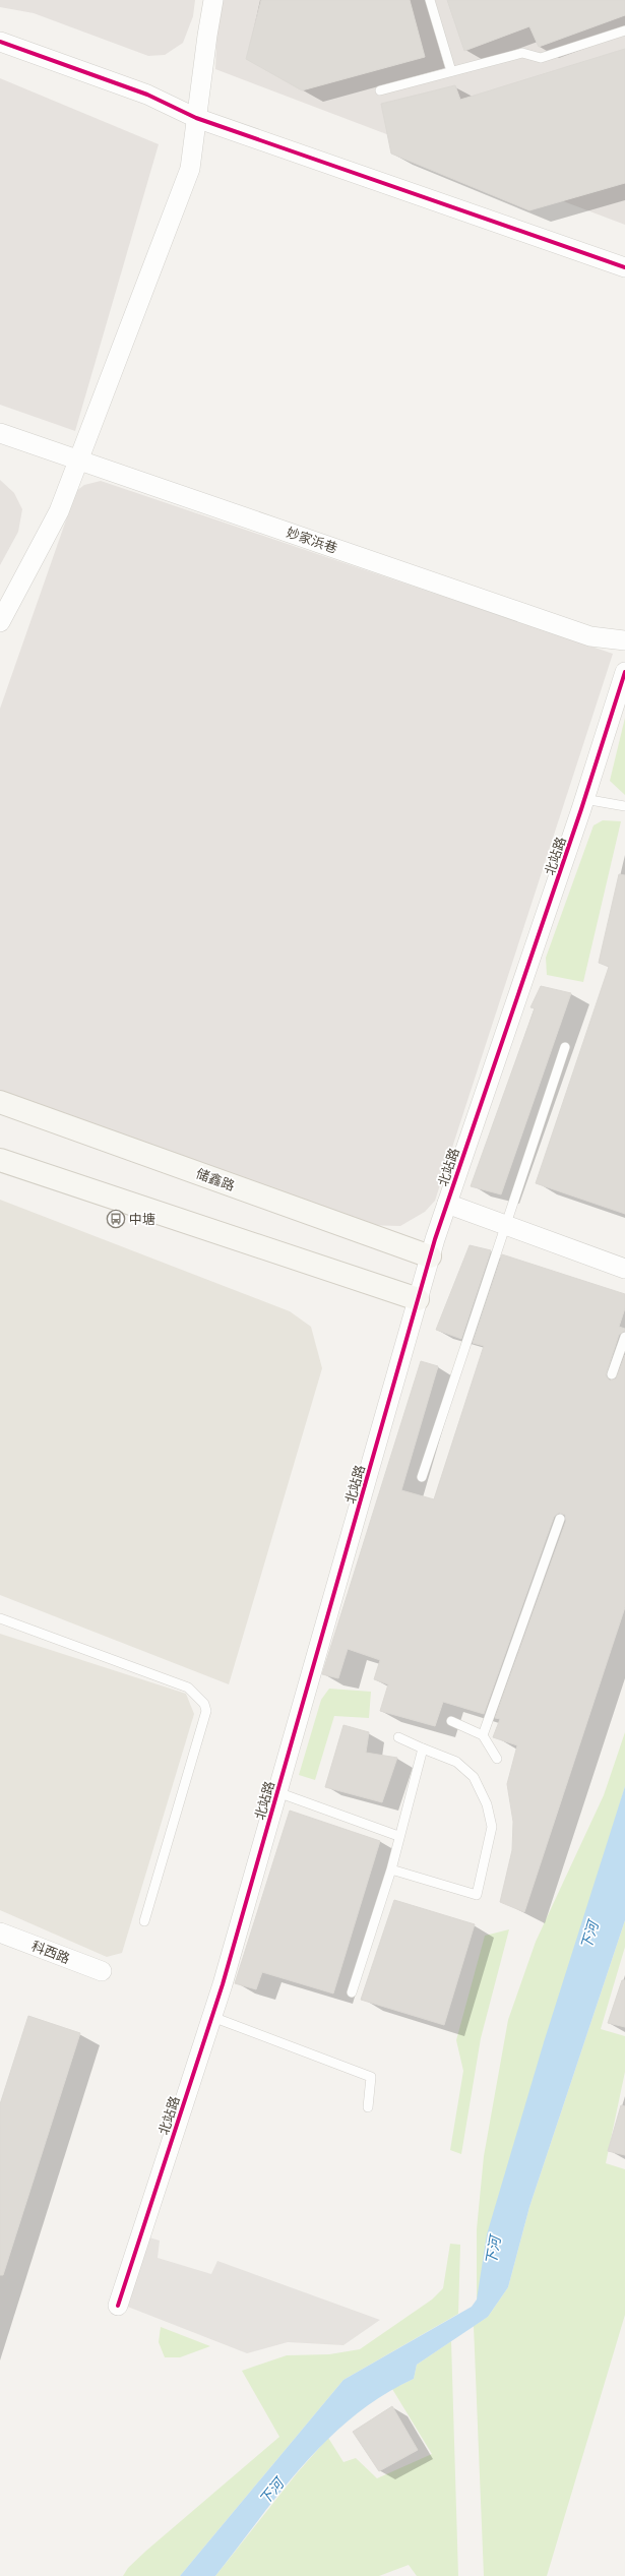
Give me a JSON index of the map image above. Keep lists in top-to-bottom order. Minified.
{"streets":{"street":["妙家浜巷","北站路","储鑫路","科西路"]},"crossings":[["北站路","储鑫路"]],"water":["下河"],"places":{"bus stop":["中塘"]}}
